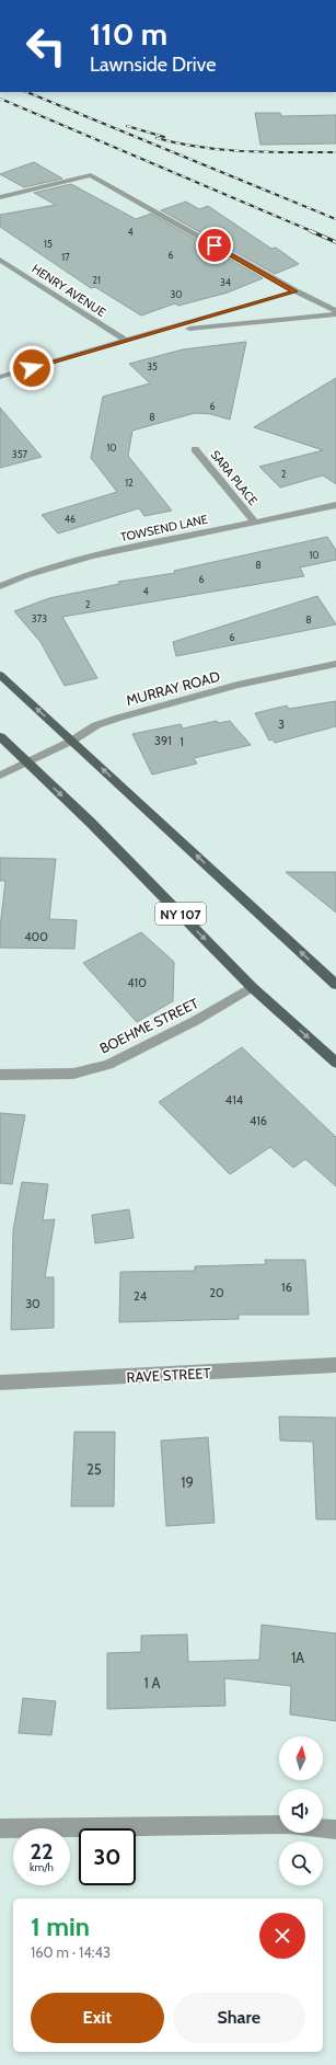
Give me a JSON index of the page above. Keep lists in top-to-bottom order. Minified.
{"streets":{"main road":["NY 107"],"street":["HENRY AVENUE","SARA PLACE","TOWSEND LANE","MURRAY ROAD","BOEHME STREET","RAVE STREET"]},"crossings":[["SARA PLACE","TOWSEND LANE"],["MURRAY ROAD","NY 107"],["NY 107","BOEHME STREET"]],"house_numbers":["4","15","6","17","21","34","30","35","6","8","10","357","2","12","46","10","8","6","4","2","373","8","6","3","391","1","400","410","414","416","16","20","24","30","25","19","1A","1 A"],"north":"top","page":{"turn":["110 m","Lawnside Drive"],"speed":"22 km/h","limit":"30","heading":["1 min","160 m · 14:43"],"buttons":["Exit","Share"]}}
